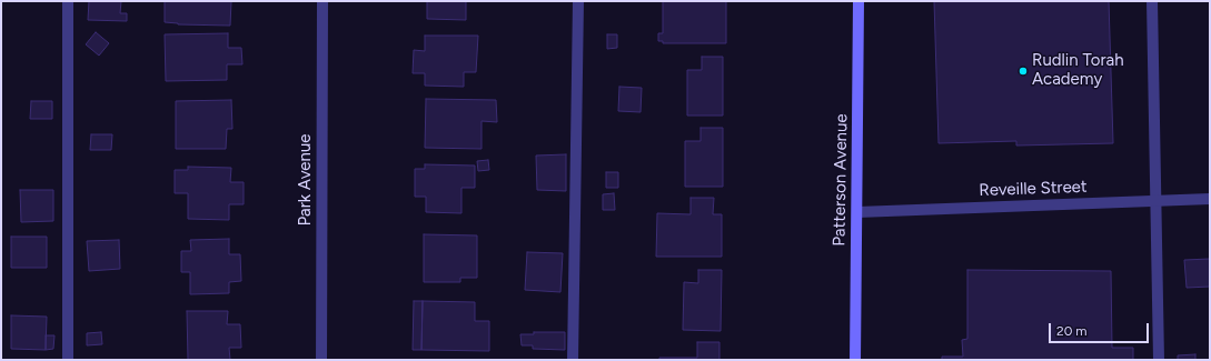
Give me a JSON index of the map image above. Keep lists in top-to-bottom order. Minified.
{"streets":{"main road":["Patterson Avenue"],"street":["Park Avenue","Reveille Street"]},"crossings":[["Patterson Avenue","Reveille Street"]],"places":["Rudlin Torah Academy"],"scale_bar":"20 m"}
